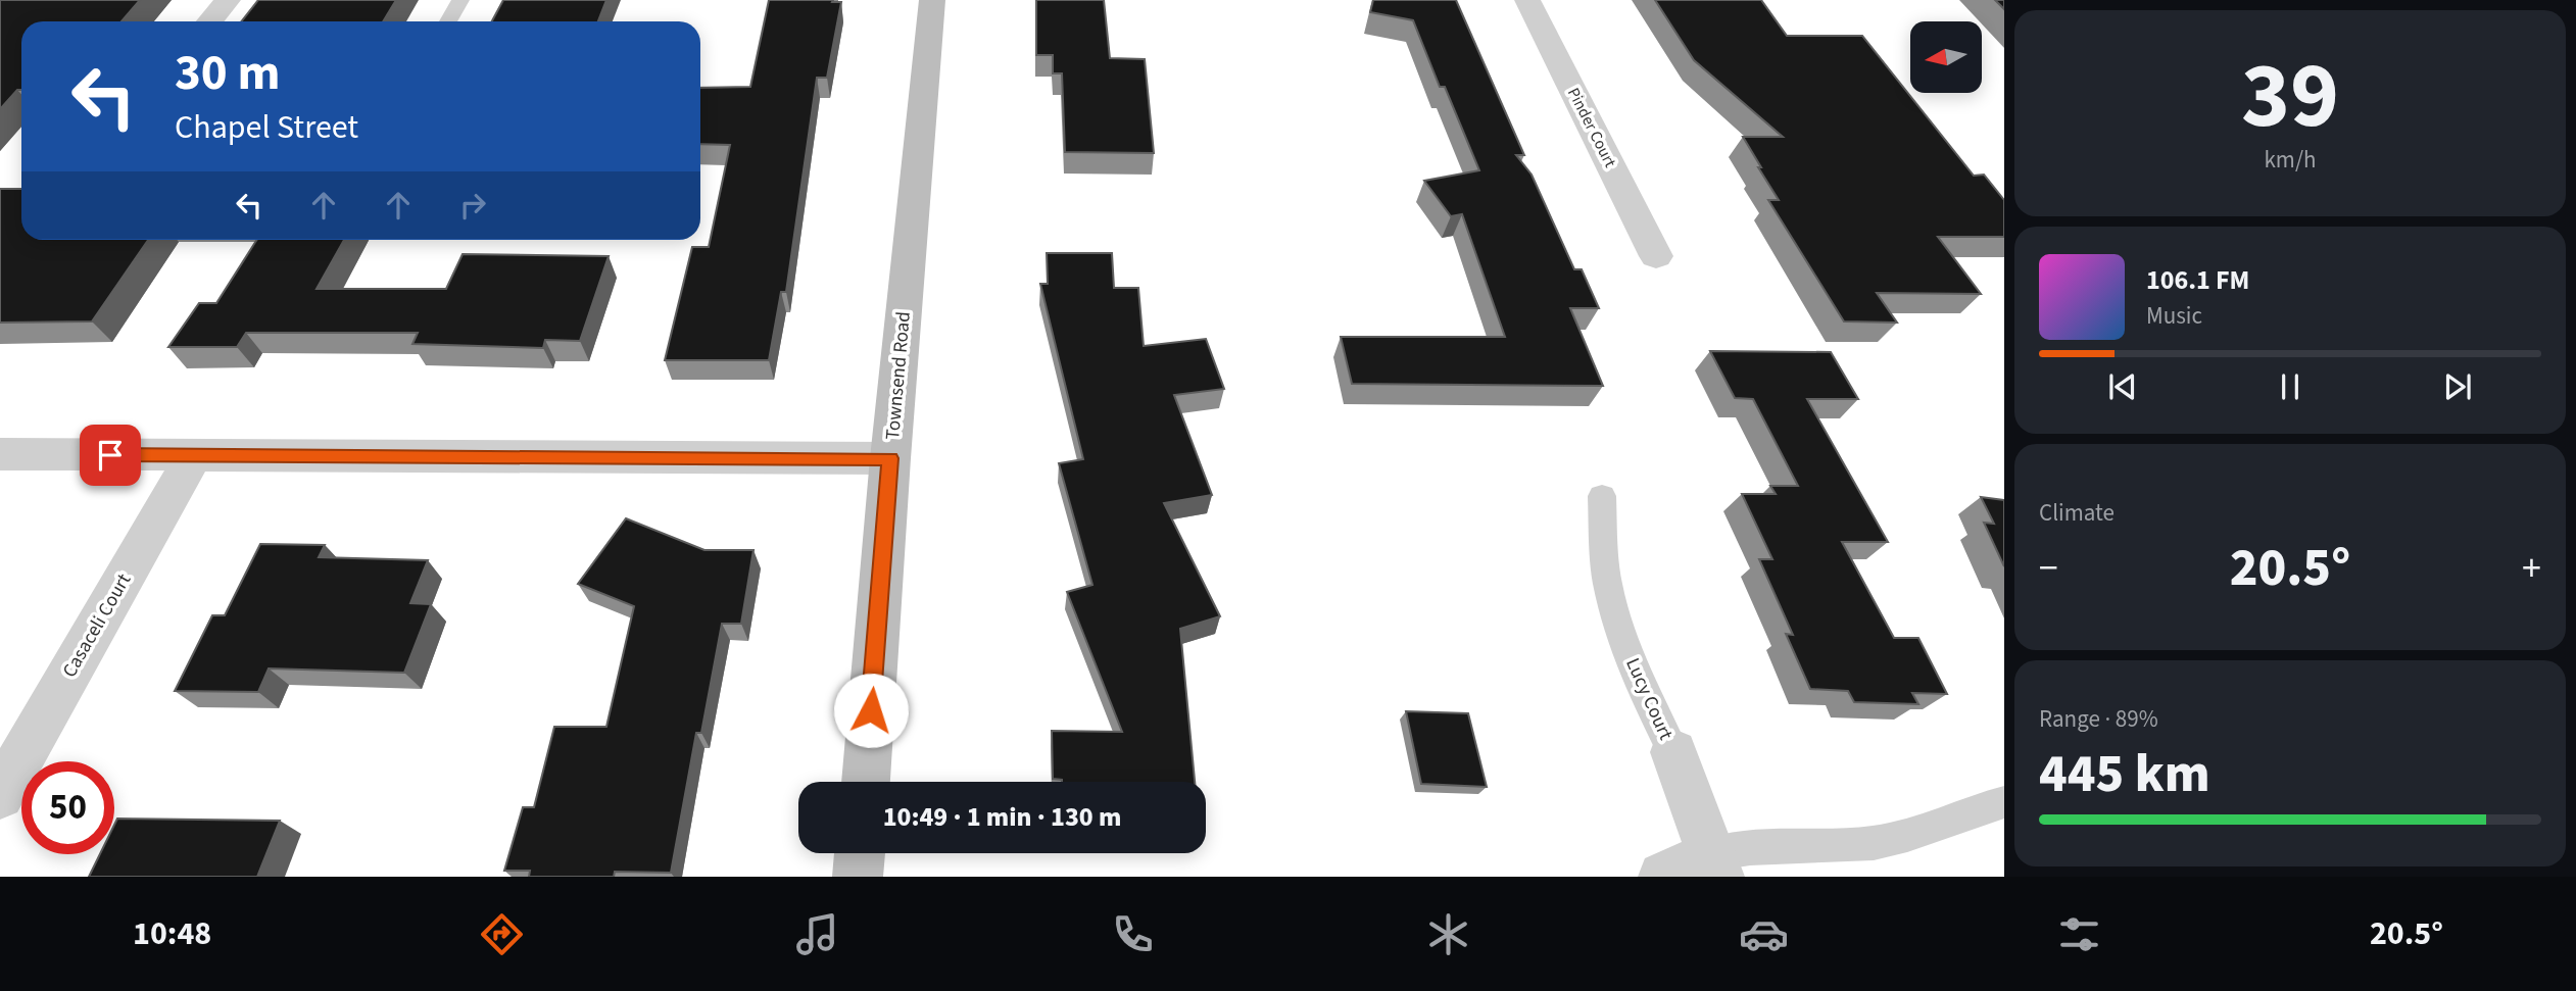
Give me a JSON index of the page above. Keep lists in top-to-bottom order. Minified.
{"streets":{"main road":["Townsend Road"],"street":["Pinder Court","Casaceli Court","Lucy Court"]},"north":"left","page":{"tile":[["39","km/h"],"Climate",["Range · 89%","445 km"]],"turn":["30 m","Chapel Street"],"song":["106.1 FM","Music"],"heat":["−","20.5°","+"],"limit":"50","trip":"10:49 · 1 min · 130 m","tabs":["10:48","20.5°"]}}
